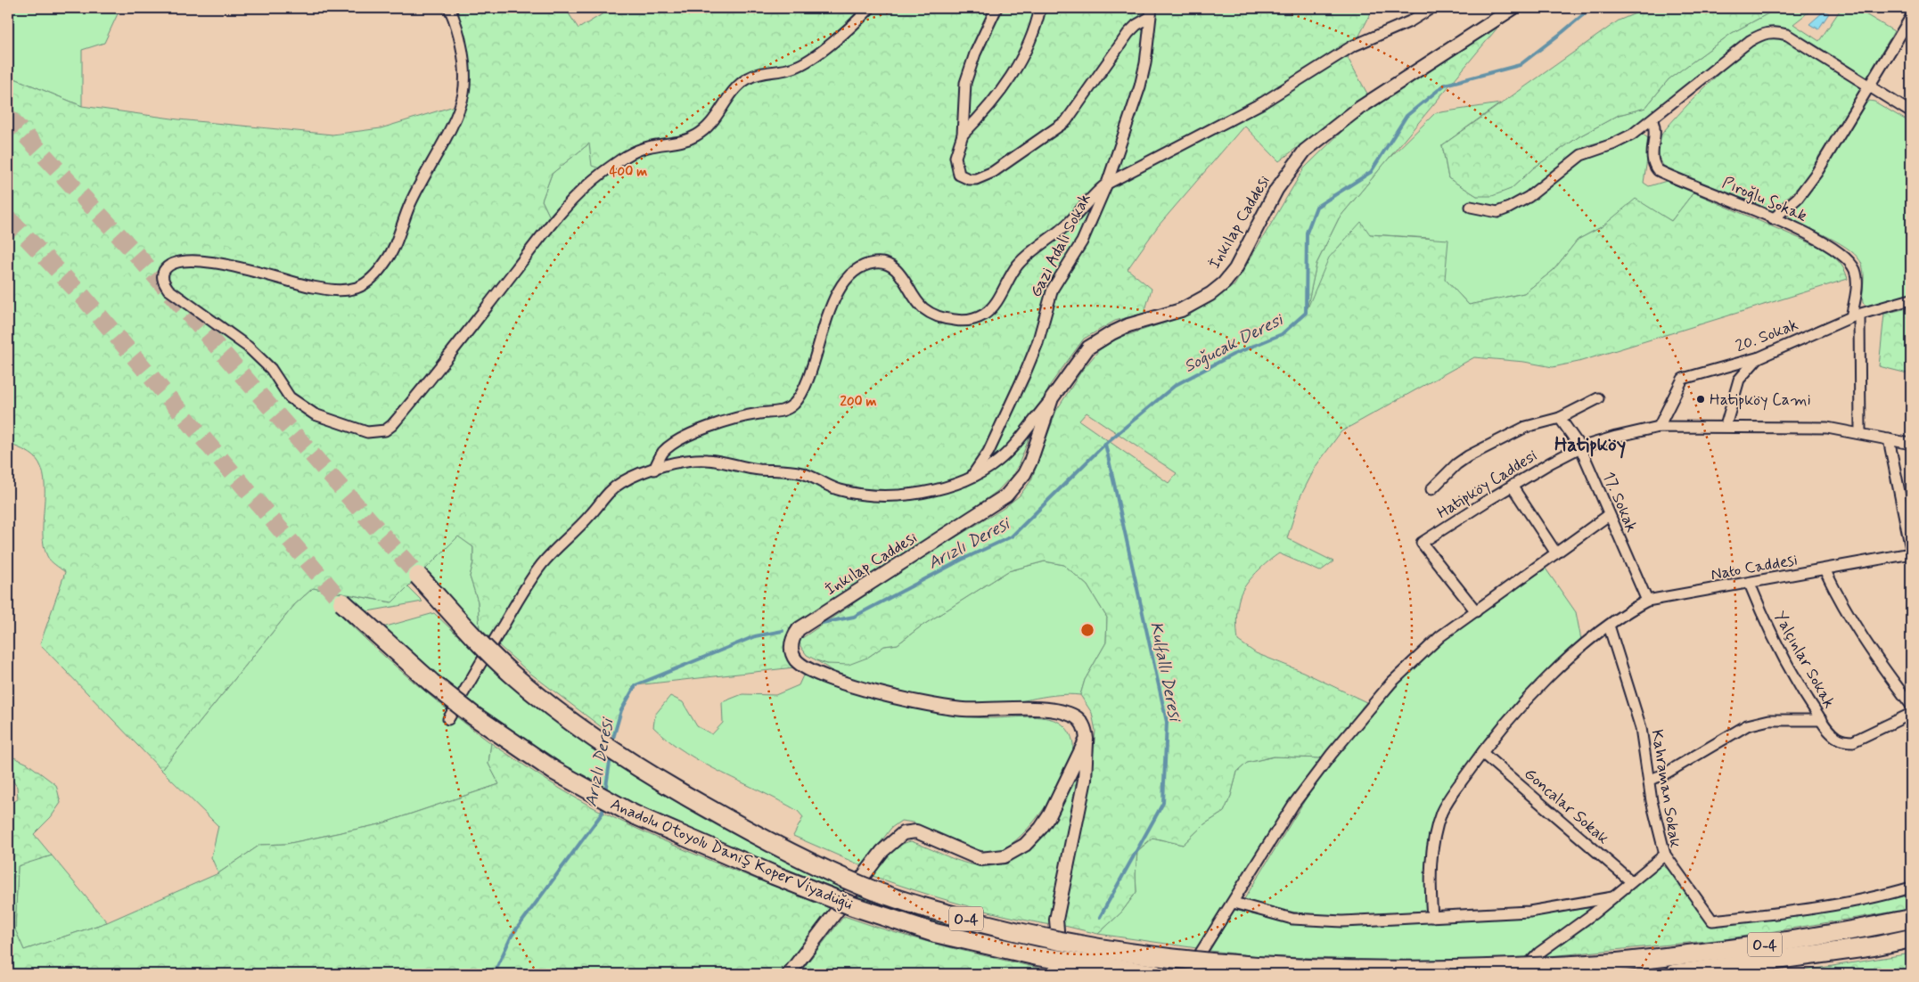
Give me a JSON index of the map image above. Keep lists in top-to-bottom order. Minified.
{"streets":{"highway":["Anadolu Otoyolu Daniş Koper Viyadüğü","O-4"],"street":["Pıroğlu Sokak","İnkılap Caddesi","Gazi Adalı Sokak","20. Sokak","Hatipköy Caddesi","17. Sokak","Nato Caddesi","Yalçınlar Sokak","Kahraman Sokak","Goncalar Sokak"]},"crossings":[["Pıroğlu Sokak","20. Sokak"],["Pıroğlu Sokak","Hatipköy Caddesi"],["20. Sokak","Hatipköy Caddesi"],["Hatipköy Caddesi","17. Sokak"],["17. Sokak","Nato Caddesi"],["Nato Caddesi","Yalçınlar Sokak"],["Nato Caddesi","Kahraman Sokak"],["Nato Caddesi","Goncalar Sokak"],["Kahraman Sokak","Goncalar Sokak"]],"districts":["Hatipköy"],"water":["Soğucak Deresi","Arızlı Deresi","Kulfallı Deresi"],"places":["Hatipköy Cami"],"rings":["400 m","200 m"]}
